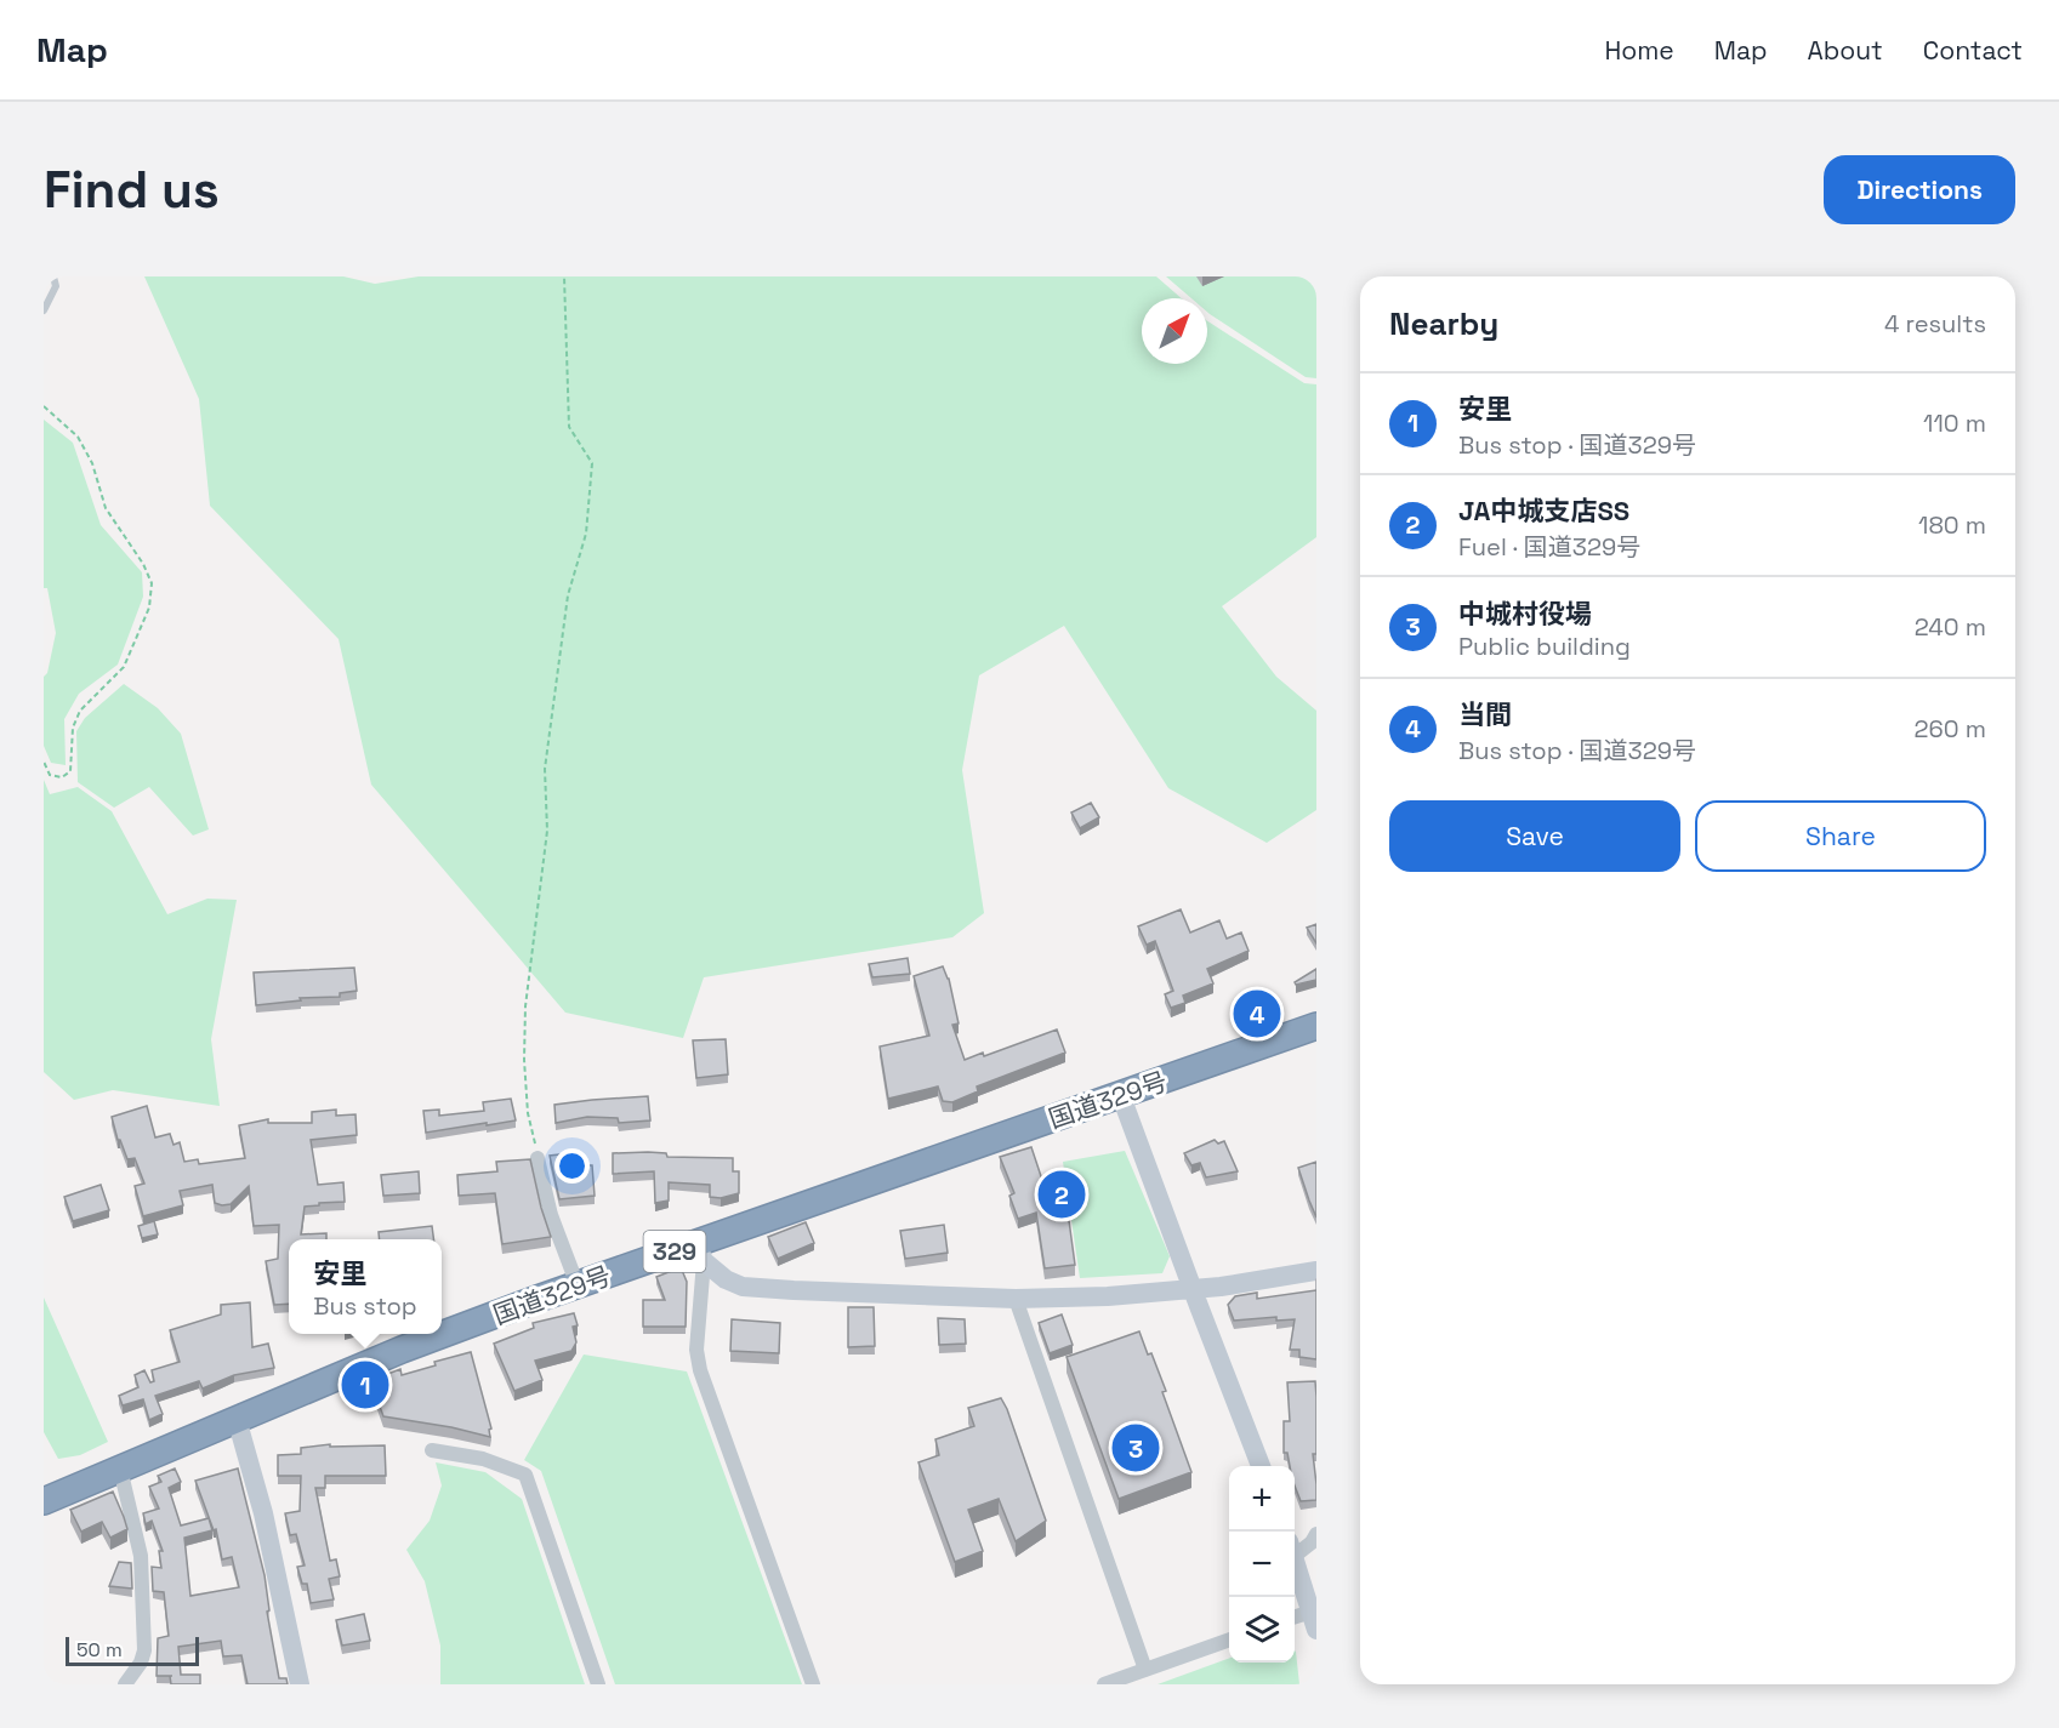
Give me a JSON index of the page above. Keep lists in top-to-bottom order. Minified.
{"streets":{"highway":["国道329号","329"]},"scale_bar":"50 m","north":"top right","page":{"header":"Map","nav":["Home","Map","About","Contact"],"buttons":["Directions",["Save","Share"]],"title":"Find us","heading":["Nearby","4 results"],"list":[{"mark":"1","name":"安里","note":"Bus stop · 国道329号","value":"110 m"},{"mark":"2","name":"JA中城支店SS","note":"Fuel · 国道329号","value":"180 m"},{"mark":"3","name":"中城村役場","note":"Public building","value":"240 m"},{"mark":"4","name":"当間","note":"Bus stop · 国道329号","value":"260 m"}],"pins":["4","2","1","3"],"popup":["安里","Bus stop"],"map_buttons":["+","−"],"scale":"50 m"}}
